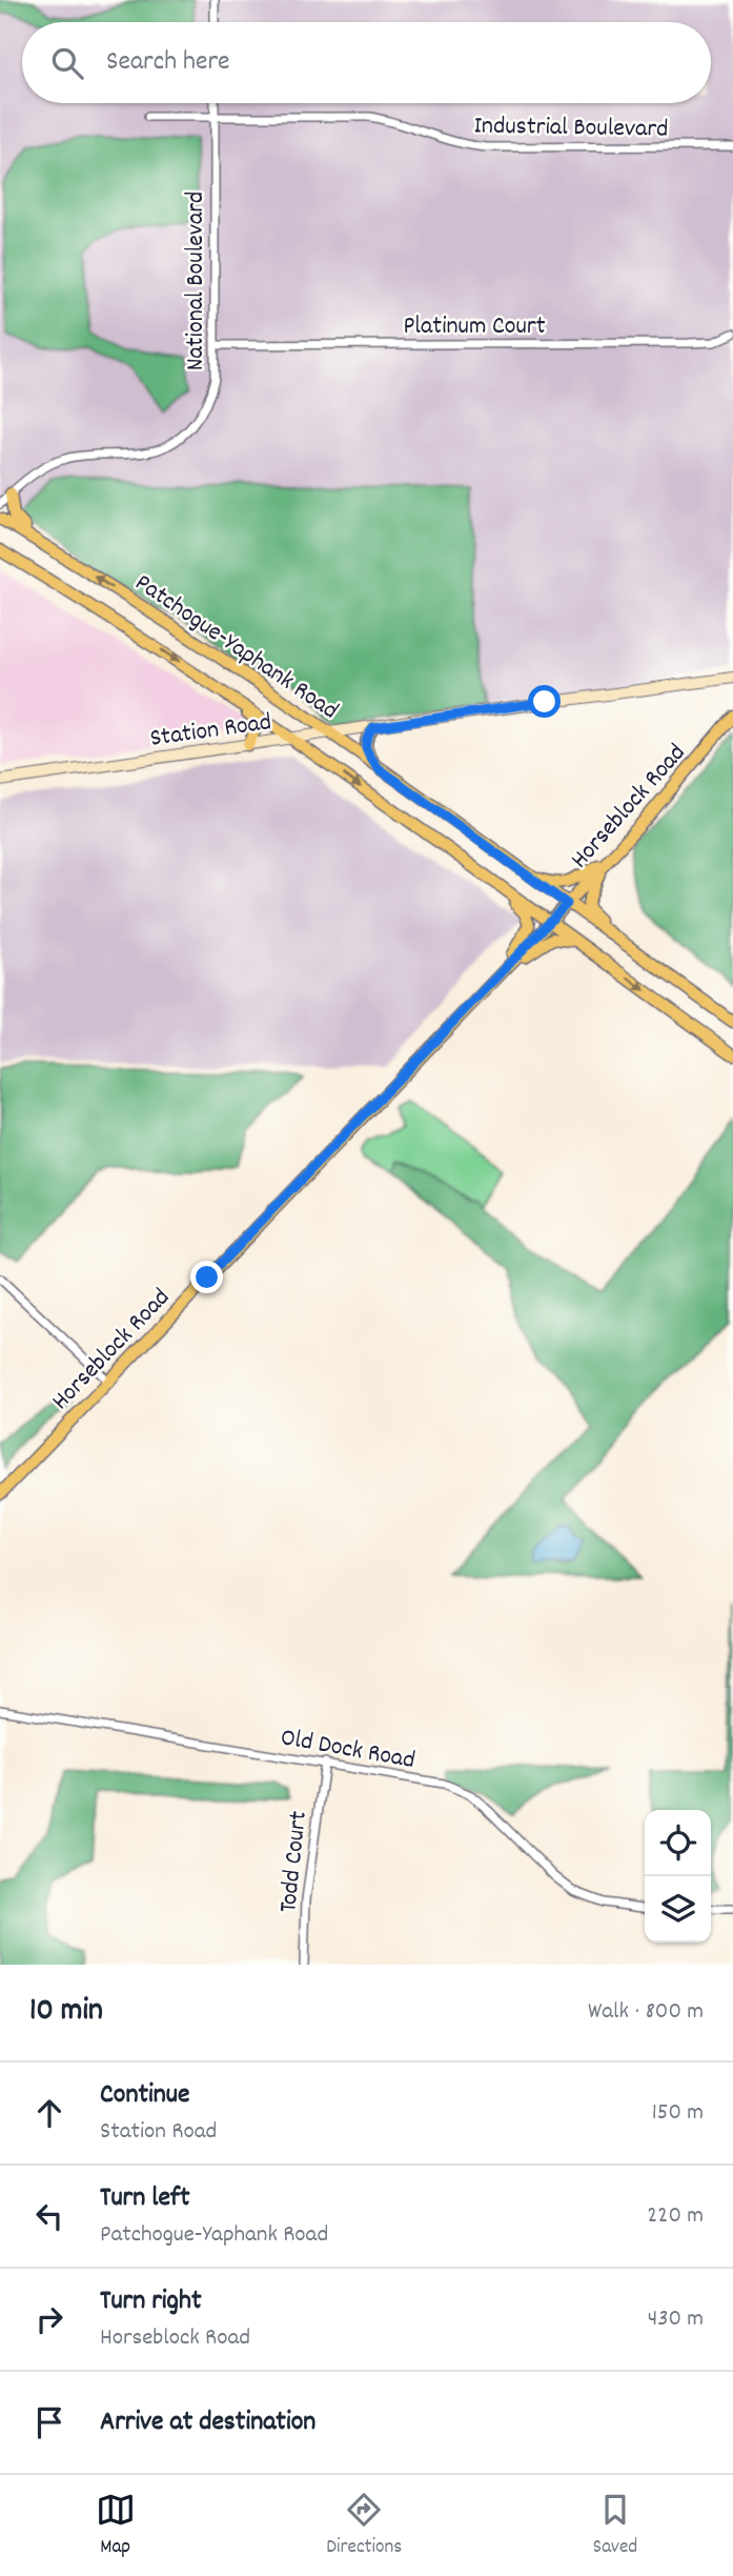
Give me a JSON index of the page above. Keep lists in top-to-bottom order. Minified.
{"streets":{"main road":["Patchogue-Yaphank Road","Station Road","Horseblock Road"],"street":["Industrial Boulevard","National Boulevard","Platinum Court","Old Dock Road","Todd Court"]},"crossings":[["Industrial Boulevard","National Boulevard"],["National Boulevard","Platinum Court"],["Patchogue-Yaphank Road","Station Road"],["Patchogue-Yaphank Road","Horseblock Road"],["Old Dock Road","Todd Court"]],"page":{"search":"Search here","heading":["10 min","Walk · 800 m"],"list":[["Continue","Station Road","150 m"],["Turn left","Patchogue-Yaphank Road","220 m"],["Turn right","Horseblock Road","430 m"],"Arrive at destination"],"nav":["Map","Directions","Saved"]}}
